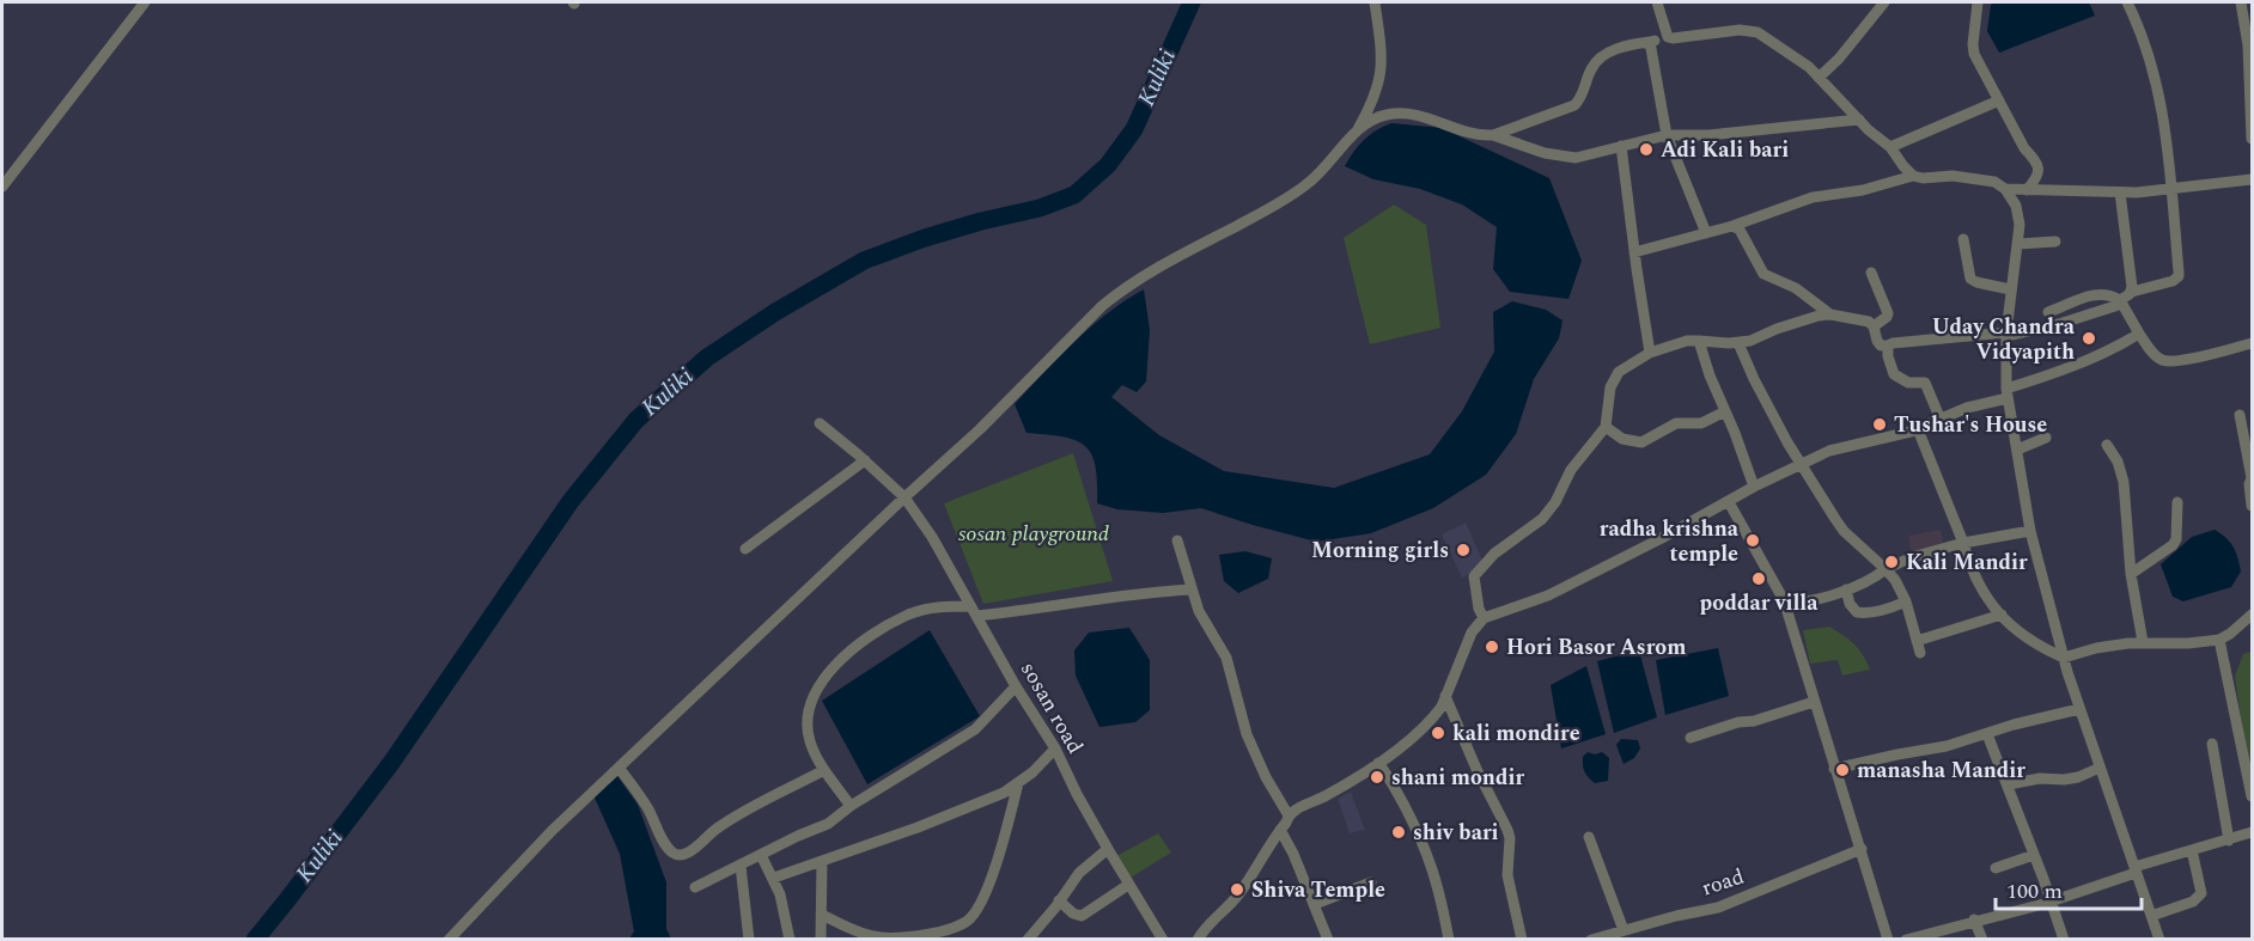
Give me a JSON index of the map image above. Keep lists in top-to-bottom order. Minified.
{"streets":{"street":["sosan road","road"]},"water":["Kuliki"],"parks":["sosan playground"],"places":["Adi Kali bari","Uday Chandra Vidyapith","Tushar's House","radha krishna temple","Morning girls","Kali Mandir","poddar villa","Hori Basor Asrom","kali mondire","manasha Mandir","shani mondir","shiv bari","Shiva Temple"],"scale_bar":"100 m"}
